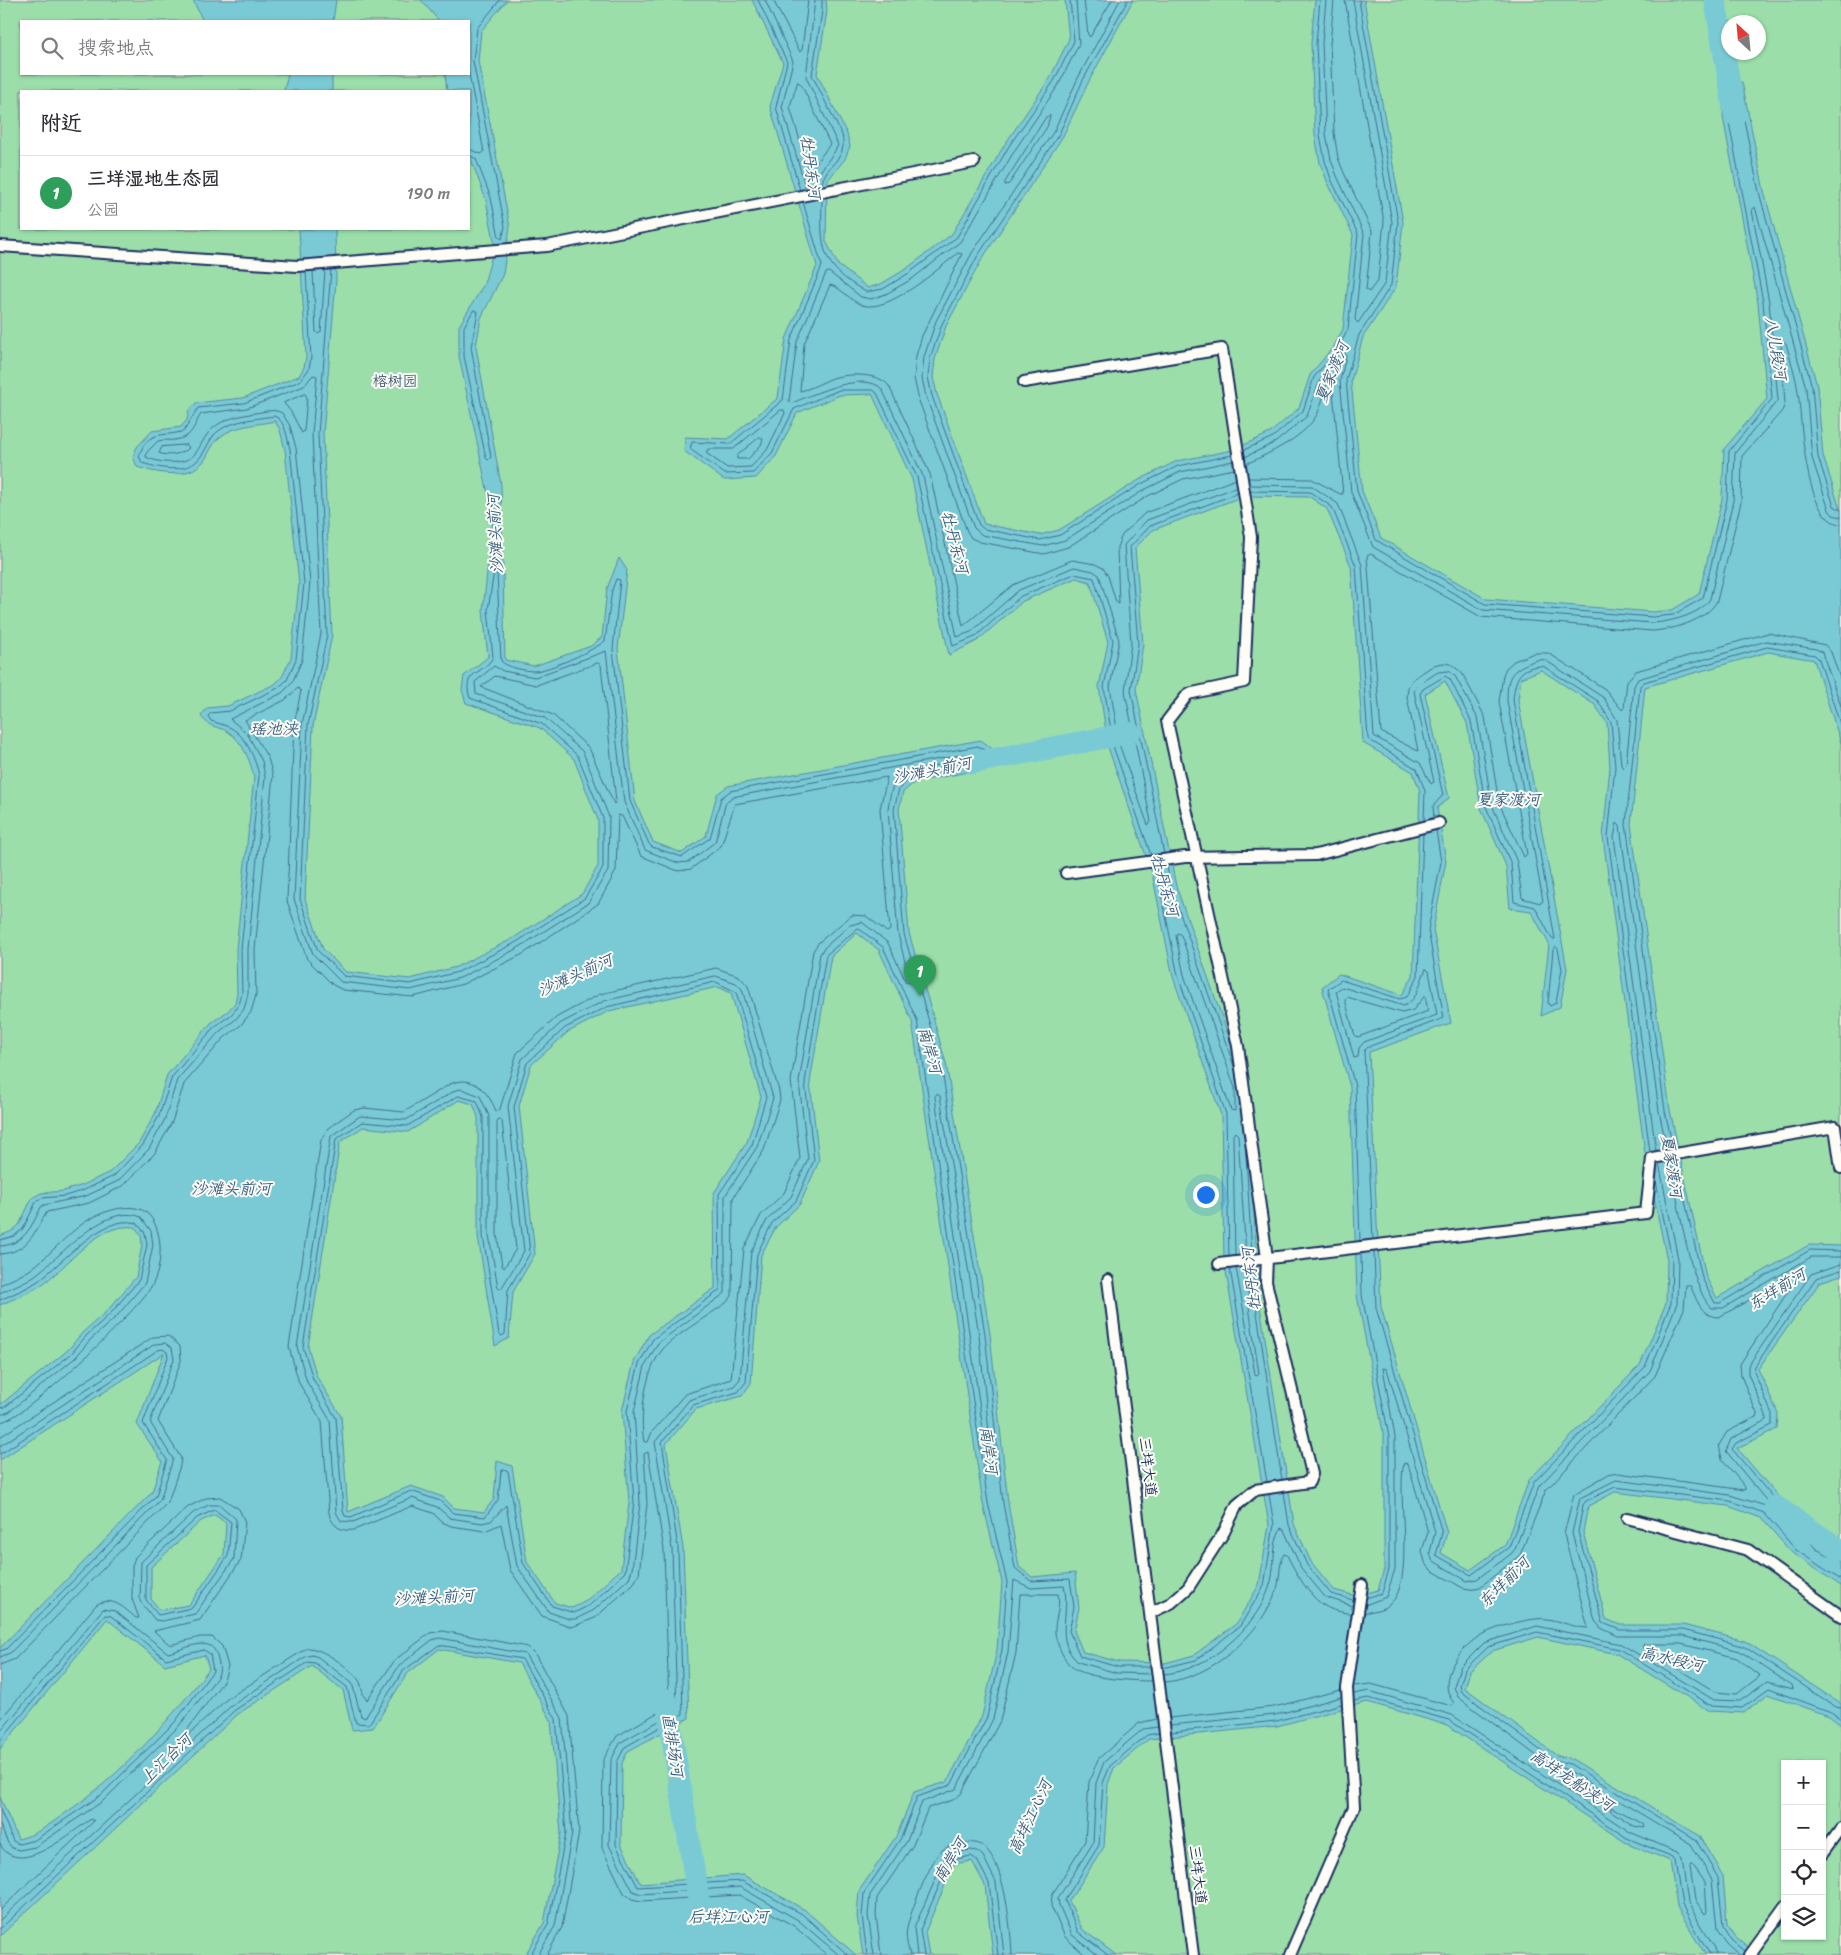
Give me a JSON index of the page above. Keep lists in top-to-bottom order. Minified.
{"streets":{"street":["三垟大道"]},"water":["牡丹东河","八儿段河","夏家渡河","沙滩头前河","瑶池浃","南岸河","东垟前河","高水段河","直排场河","上汇合河","高垟龙船浃河","高垟江心河","后垟江心河"],"parks":["榕树园"],"north":"top left","page":{"search":"搜索地点","heading":"附近","list":[{"mark":"1","name":"三垟湿地生态园","note":"公园","value":"190 m"}],"pins":"1","map_buttons":["+","−"]}}
